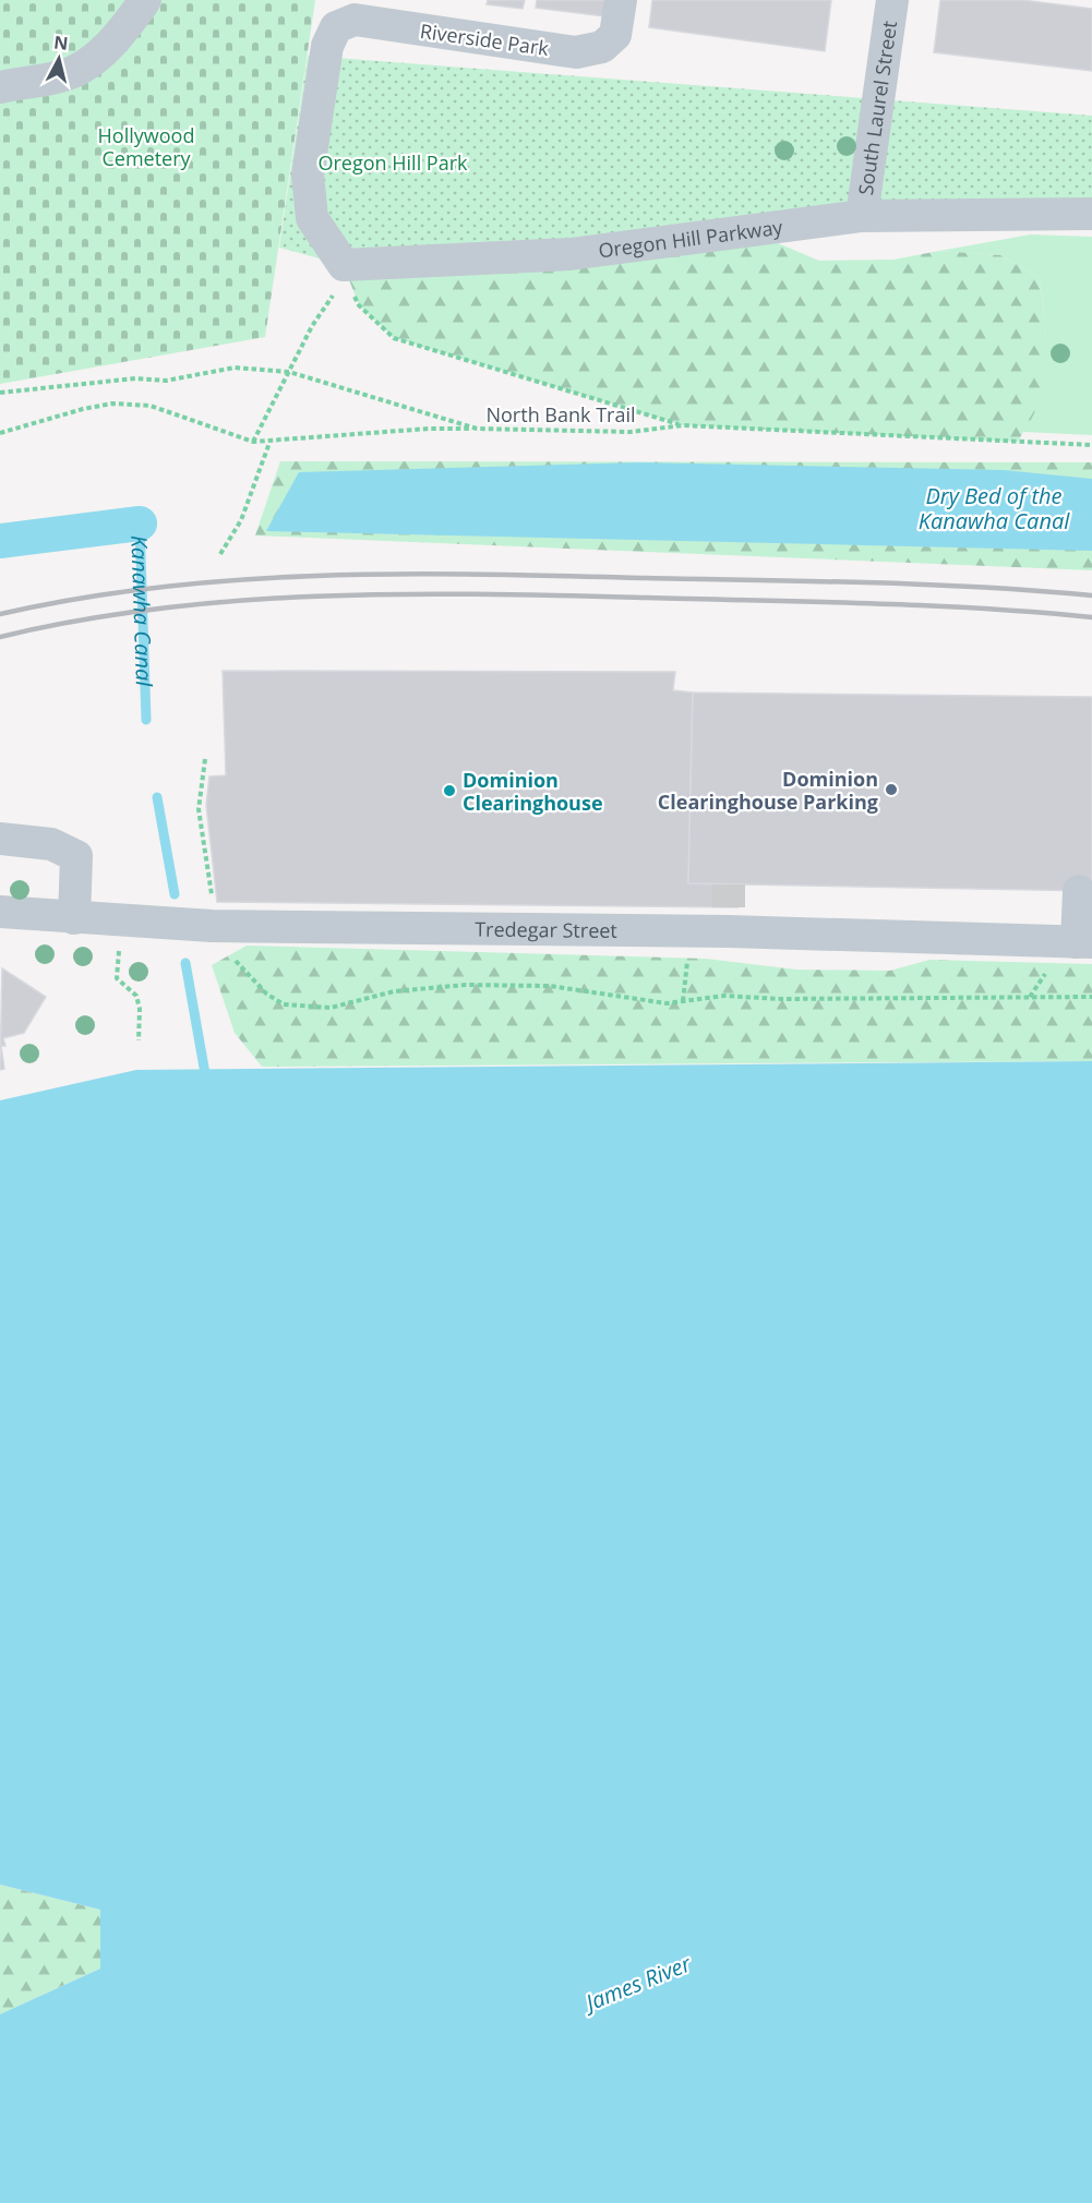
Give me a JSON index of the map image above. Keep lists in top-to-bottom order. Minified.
{"streets":{"street":["Riverside Park","South Laurel Street","Oregon Hill Parkway","Tredegar Street"],"path":["North Bank Trail"]},"crossings":[["South Laurel Street","Oregon Hill Parkway"]],"water":["Dry Bed of the Kanawha Canal","Kanawha Canal","James River"],"parks":["Hollywood Cemetery","Oregon Hill Park"],"places":["Dominion Clearinghouse Parking","Dominion Clearinghouse"],"north":"top"}
